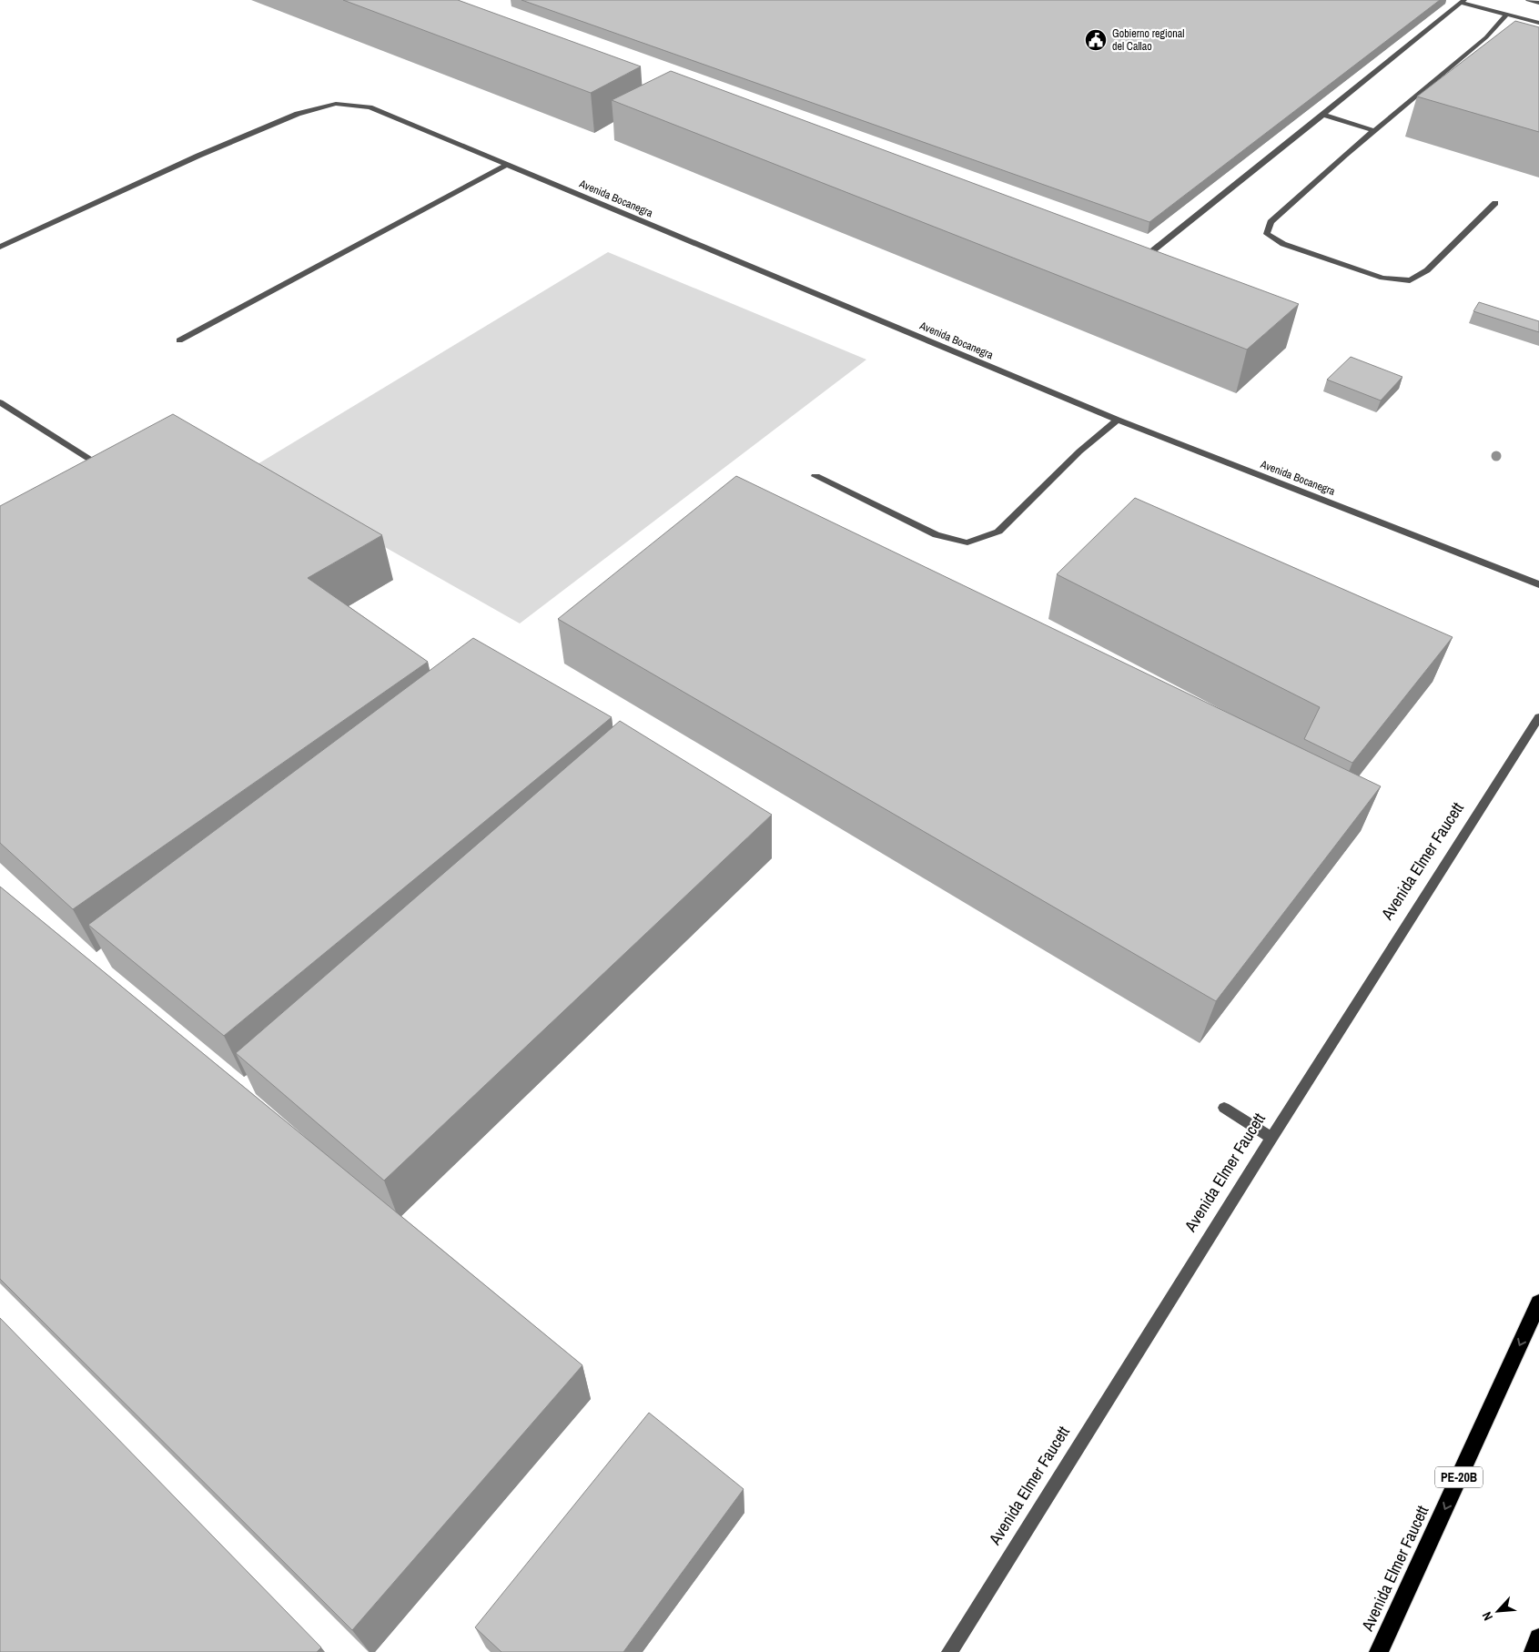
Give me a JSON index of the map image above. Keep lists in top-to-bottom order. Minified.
{"streets":{"highway":["Avenida Elmer Faucett","PE-20B"],"lane":["Avenida Bocanegra"]},"places":{"public building":["Gobierno regional del Callao"]},"north":"bottom left"}
